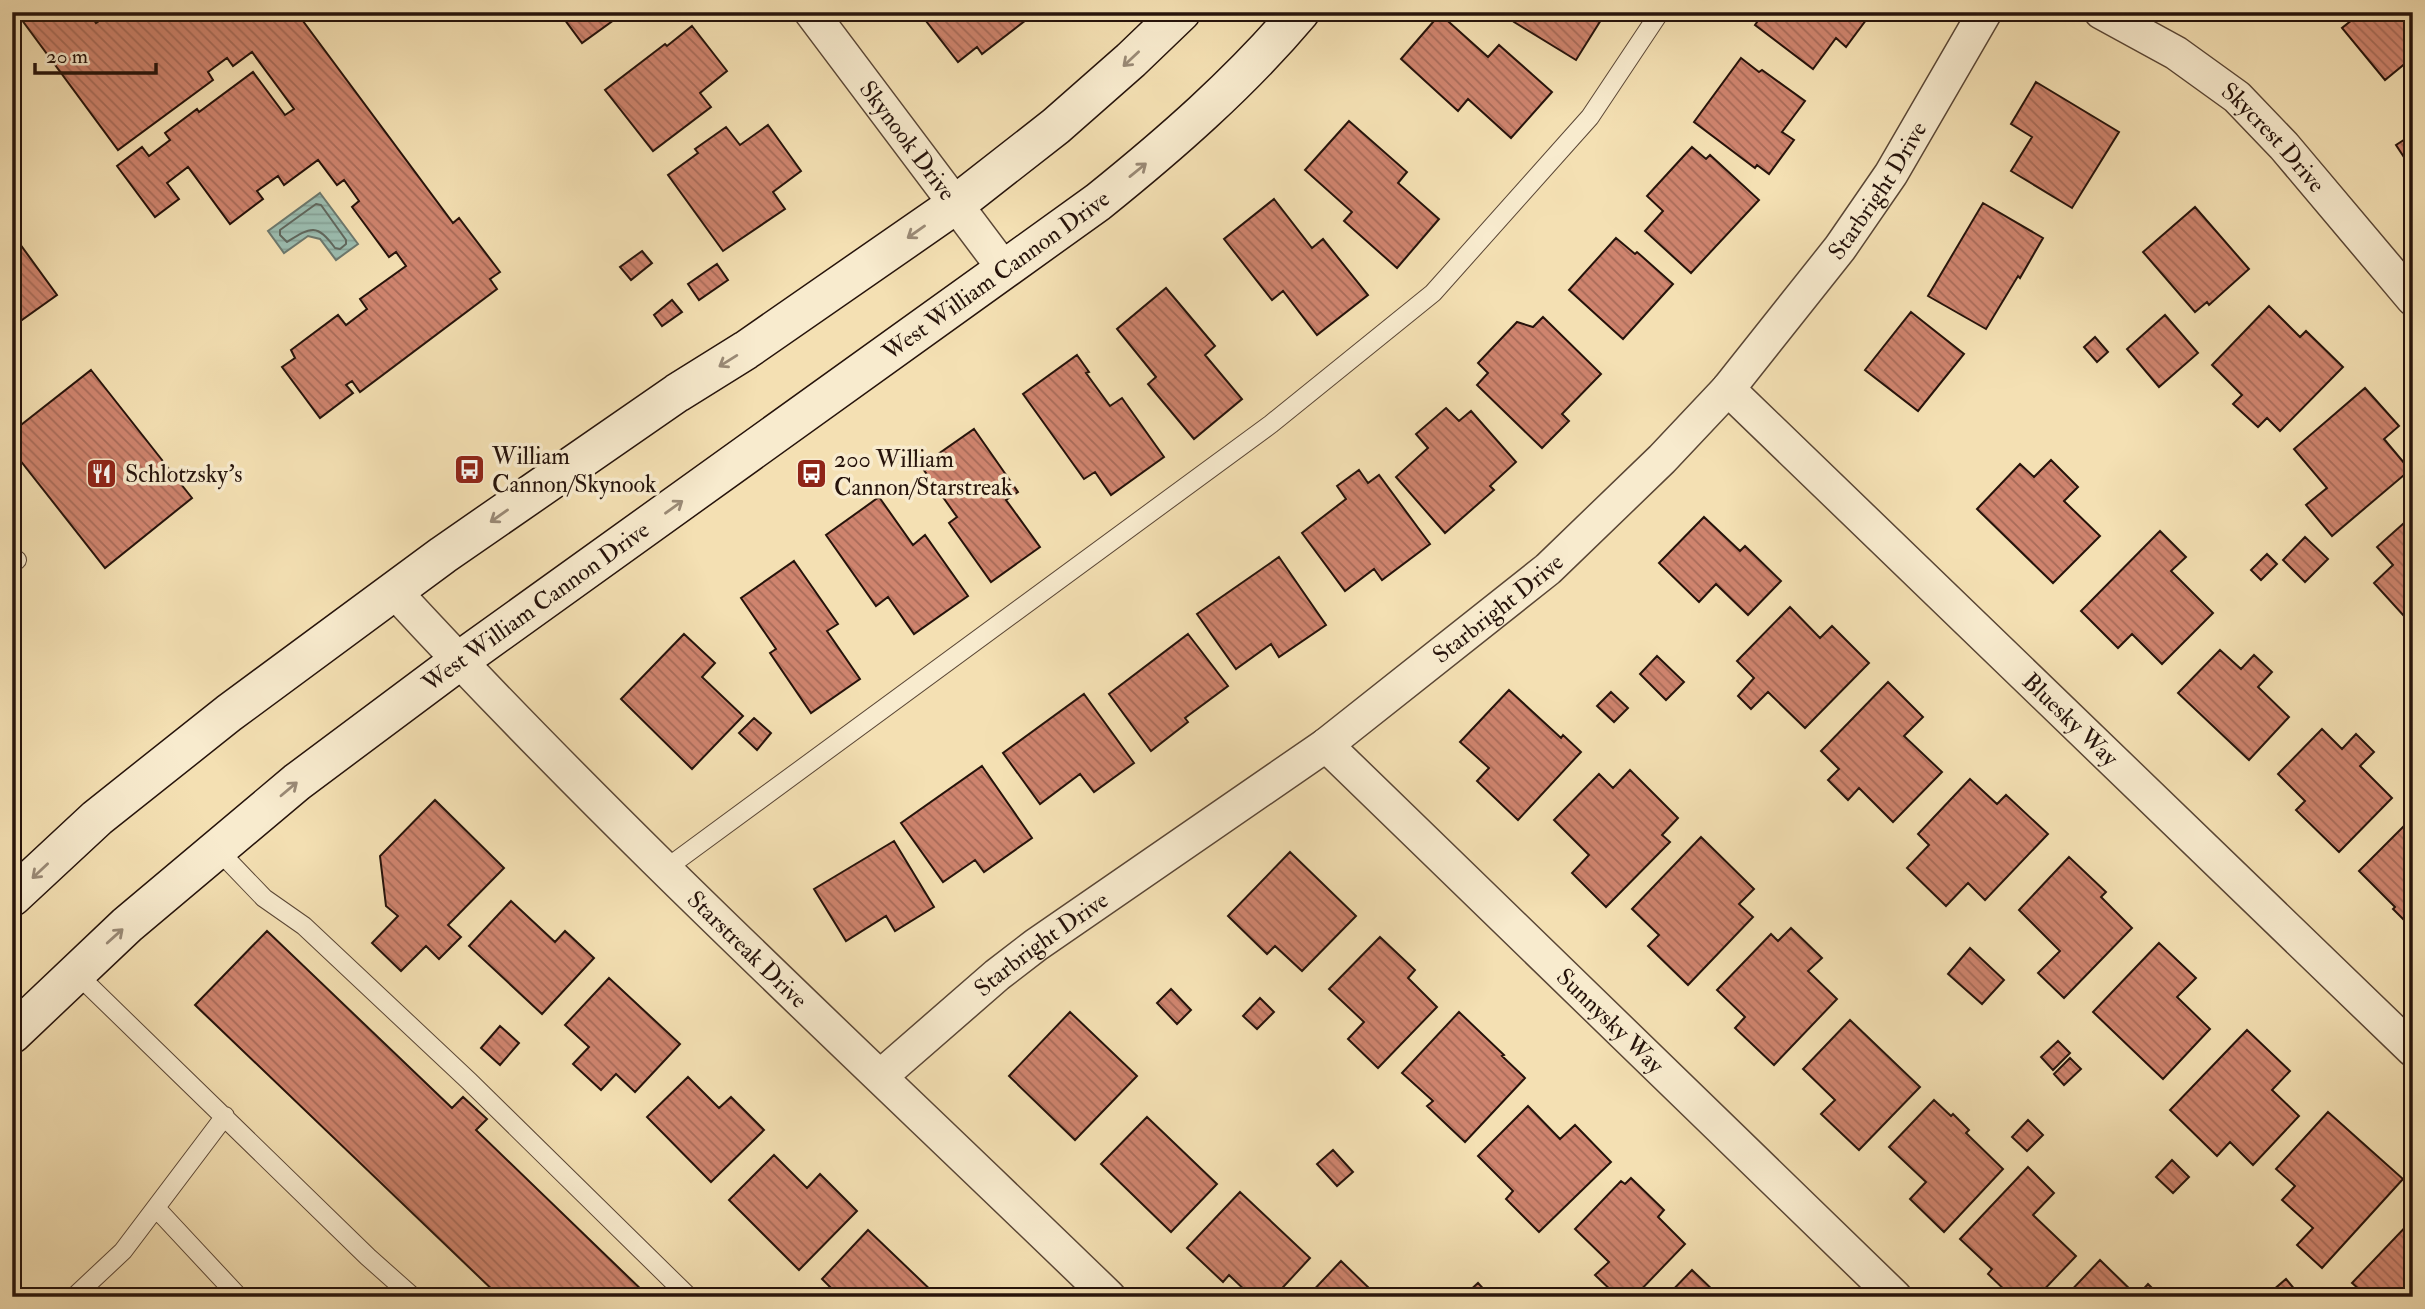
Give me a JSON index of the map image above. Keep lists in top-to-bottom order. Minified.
{"streets":{"main road":["West William Cannon Drive"],"street":["Skycrest Drive","Skynook Drive","Starbright Drive","Bluesky Way","Starstreak Drive","Sunnysky Way"]},"crossings":[["Skynook Drive","West William Cannon Drive"],["Starbright Drive","Bluesky Way"],["Starbright Drive","Starstreak Drive"],["Starbright Drive","Sunnysky Way"],["West William Cannon Drive","Starstreak Drive"]],"places":{"bus stop":["William Cannon/Skynook","200 William Cannon/Starstreak"],"restaurant":["Schlotzsky's"]},"scale_bar":"20 m"}
